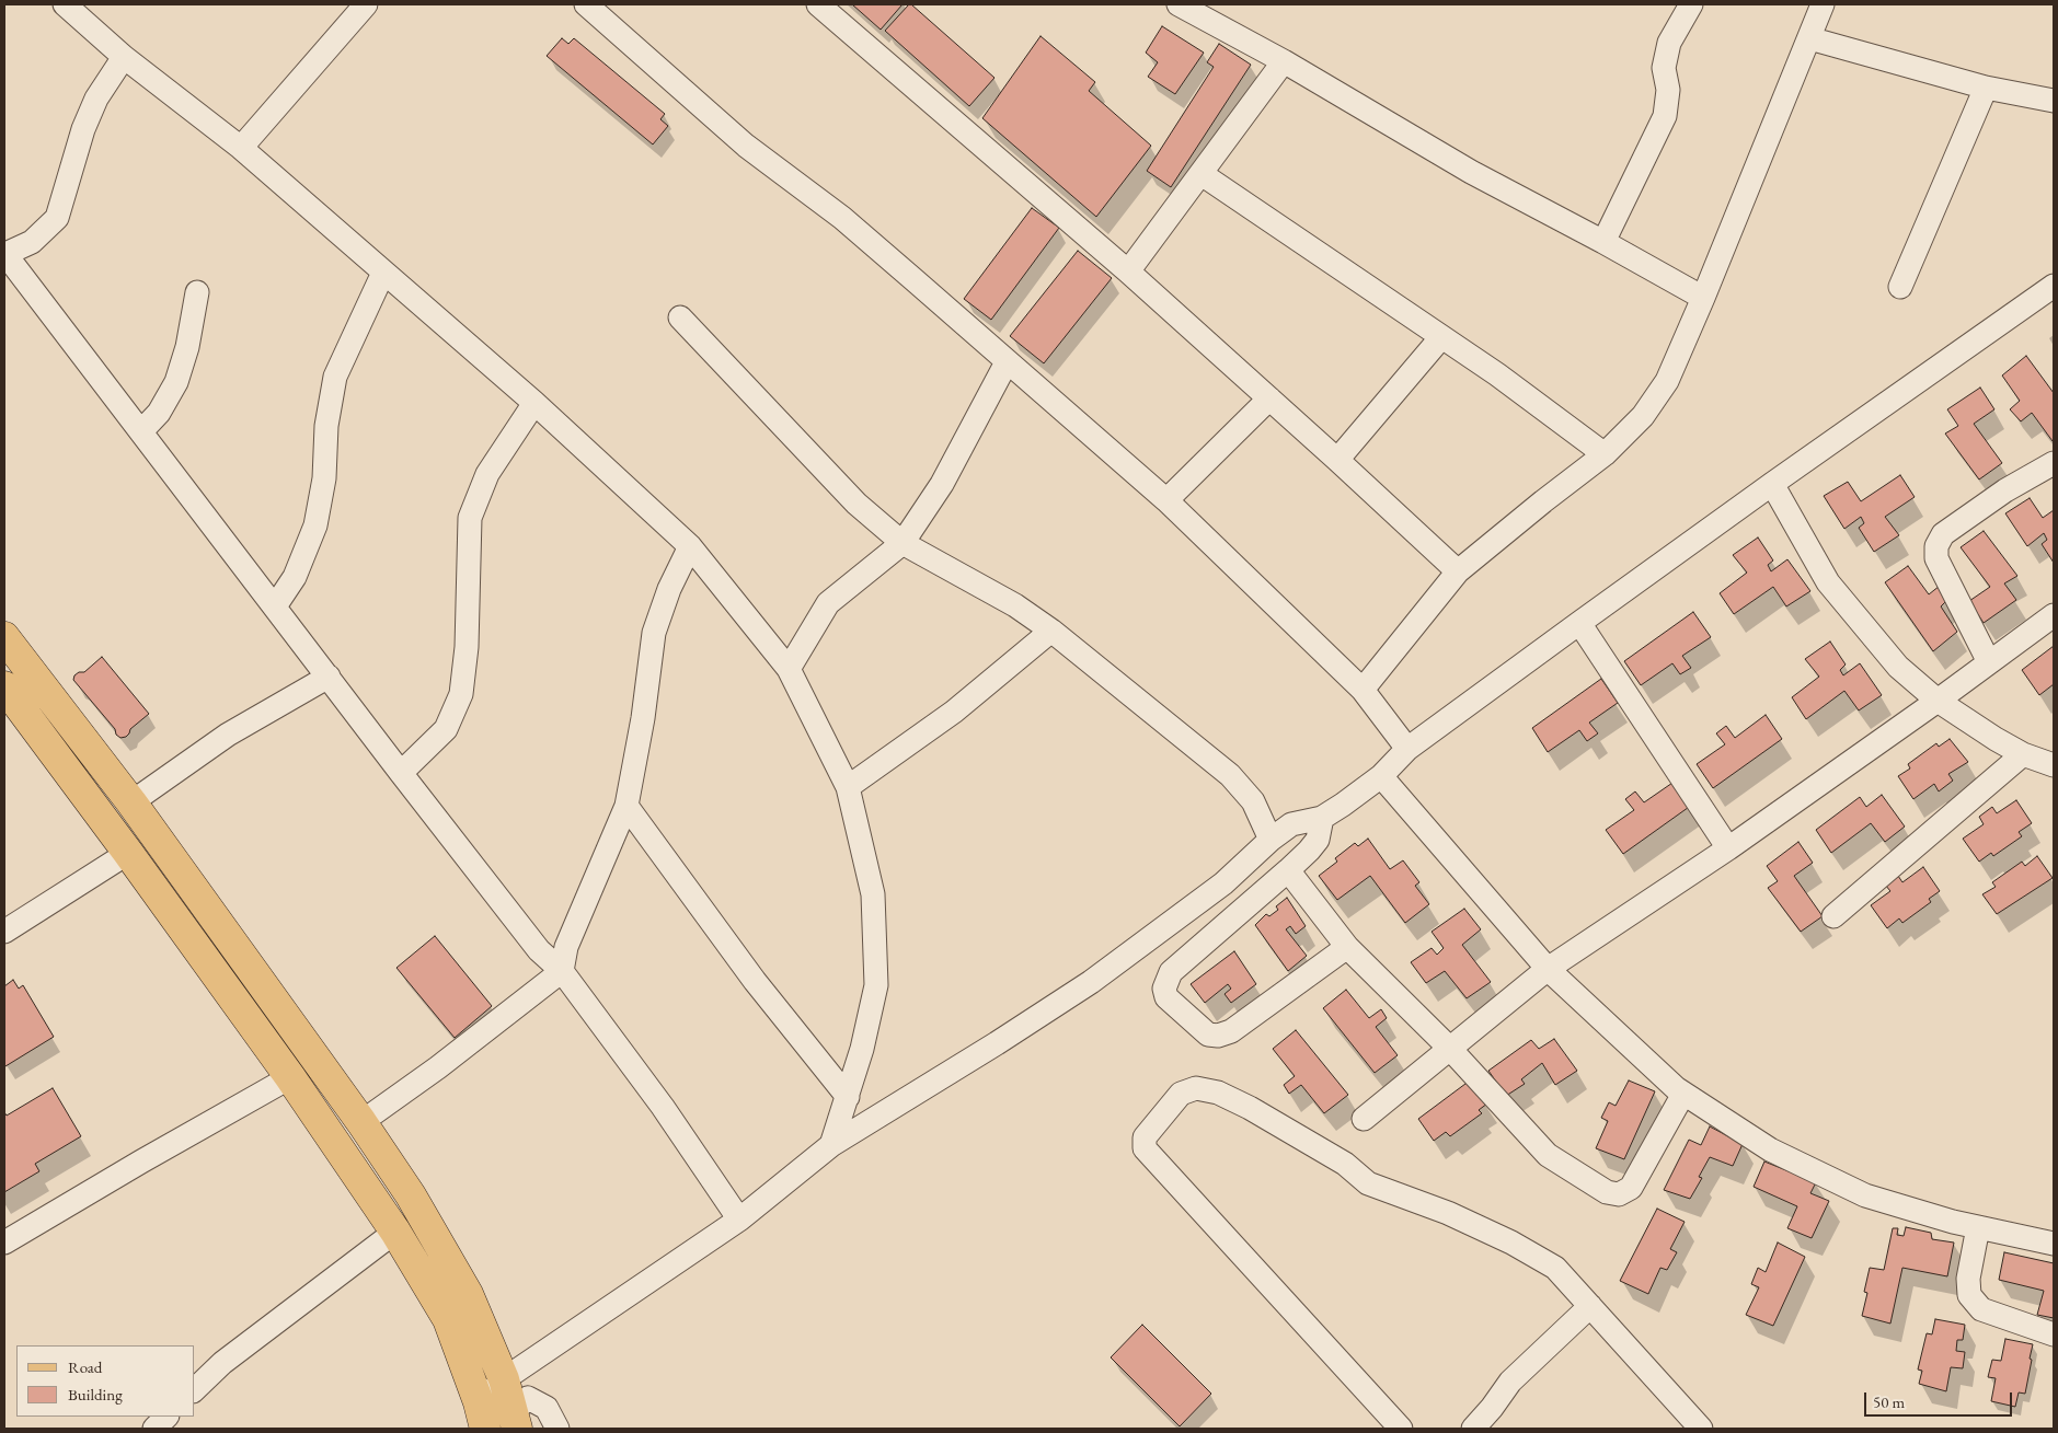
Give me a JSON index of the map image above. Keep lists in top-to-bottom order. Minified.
{"legend":["Road","Building"],"scale_bar":"50 m"}
